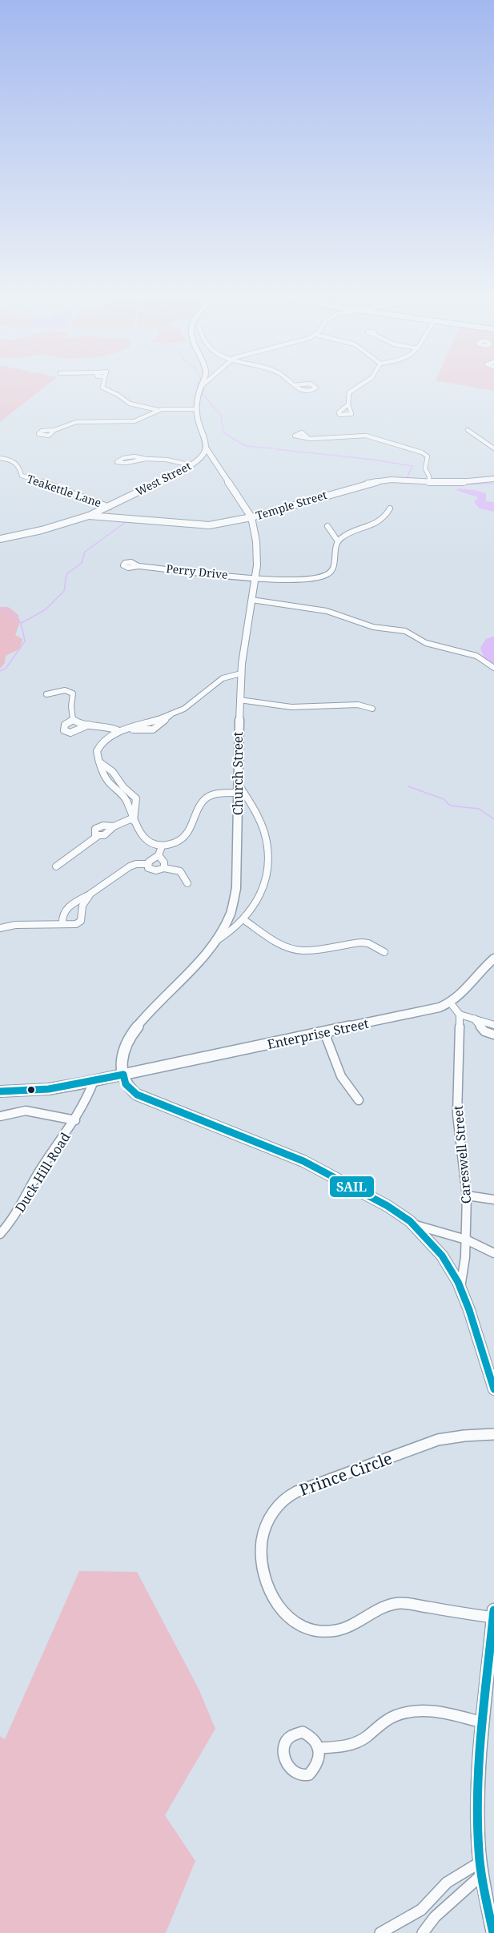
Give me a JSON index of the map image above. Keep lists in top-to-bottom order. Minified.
{"streets":{"main road":["West Street","Temple Street","Church Street","Enterprise Street","Careswell Street"],"street":["Teakettle Lane","Perry Drive","Duck Hill Road","Prince Circle"]},"crossings":[["West Street","Teakettle Lane"],["West Street","Temple Street"],["West Street","Church Street"],["Temple Street","Church Street"],["Perry Drive","Church Street"],["Church Street","Enterprise Street"],["Enterprise Street","Duck Hill Road"]],"lines":["transit line SAIL"]}
